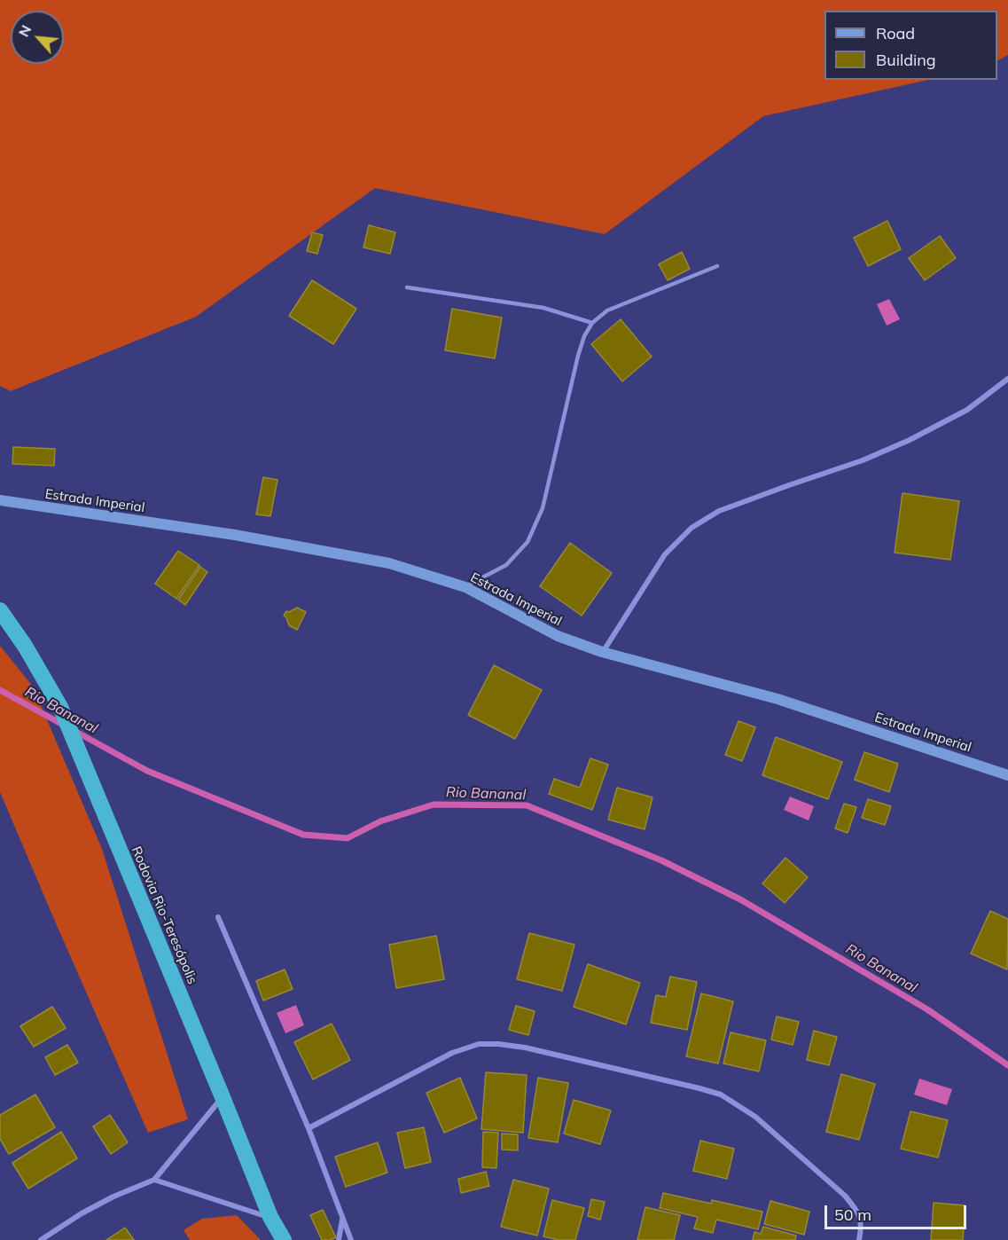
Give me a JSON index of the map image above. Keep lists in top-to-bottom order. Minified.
{"streets":{"highway":["Rodovia Rio-Teresópolis"],"street":["Estrada Imperial"]},"water":["Rio Bananal"],"legend":["Road","Building"],"scale_bar":"50 m","north":"top left"}
